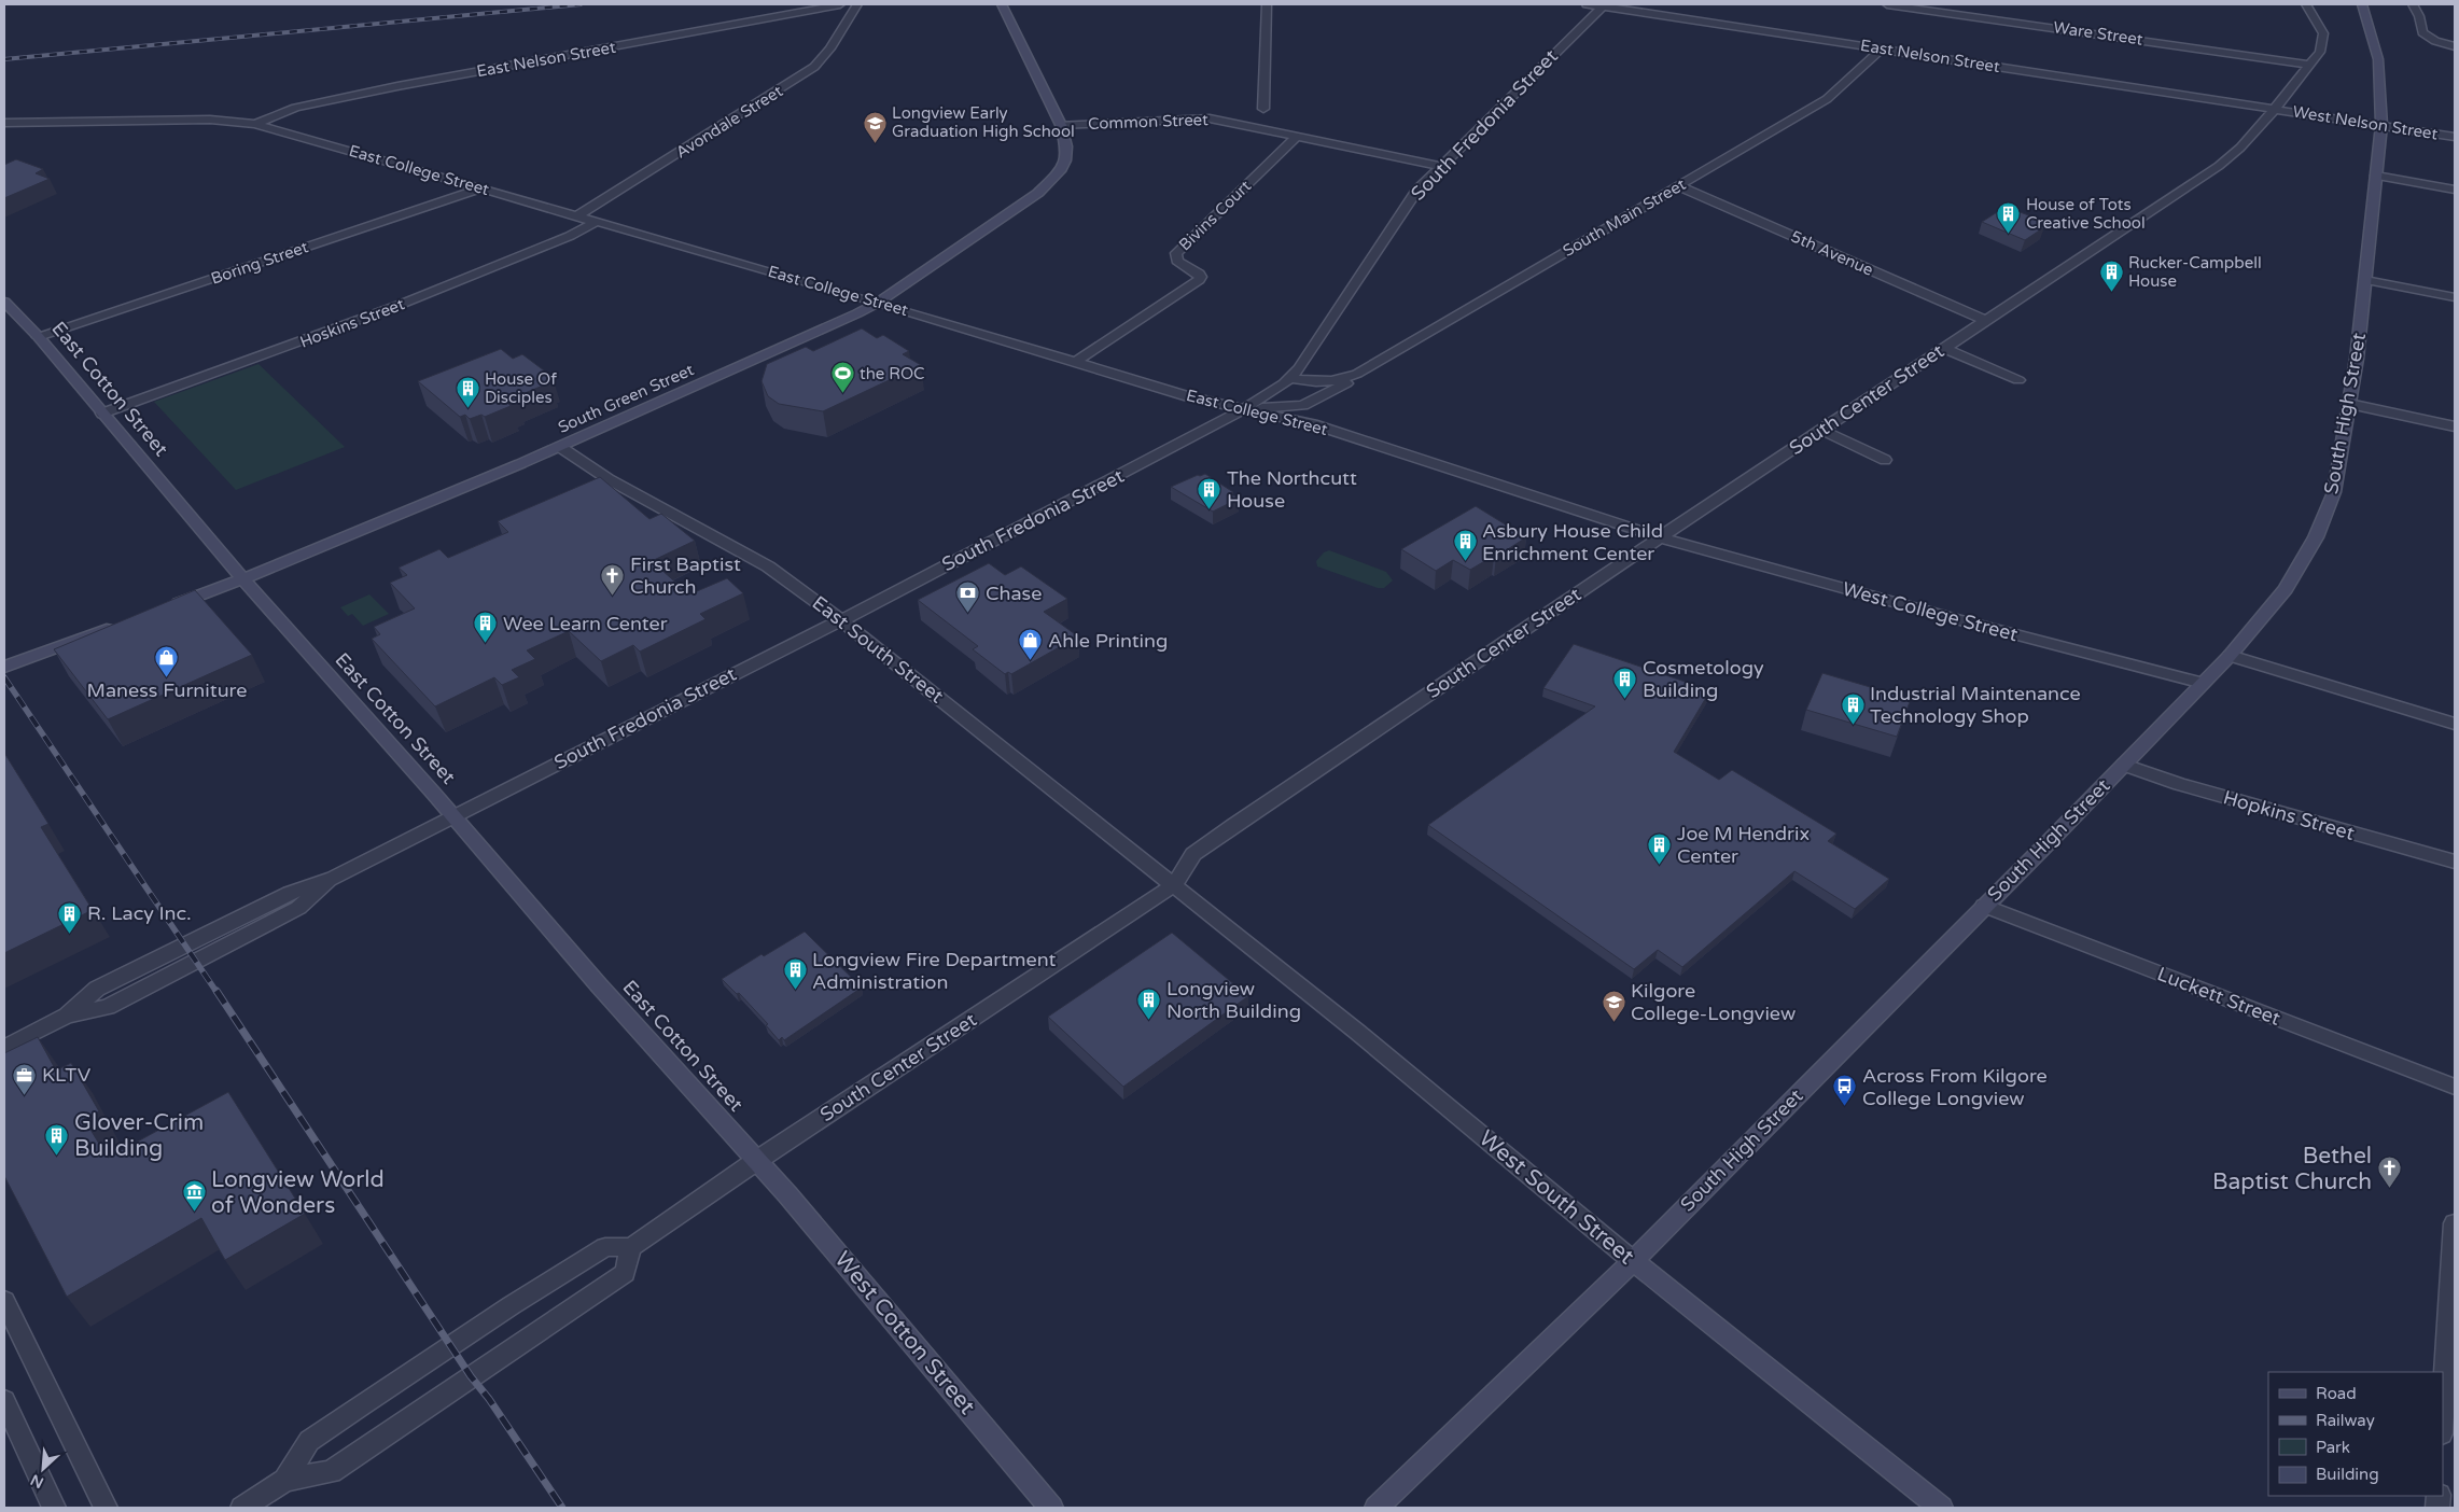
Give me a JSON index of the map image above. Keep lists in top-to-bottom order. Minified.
{"streets":{"main road":["East Cotton Street","South Green Street","South High Street","West South Street","West Cotton Street"],"street":["Ware Street","East Nelson Street","Avondale Street","Common Street","West Nelson Street","South Fredonia Street","East College Street","Bivins Court","South Main Street","5th Avenue","Boring Street","Hoskins Street","South Center Street","West College Street","East South Street","Hopkins Street","Luckett Street"]},"crossings":[["Ware Street","South Center Street"],["East Nelson Street","West Nelson Street"],["East Nelson Street","South Fredonia Street"],["East Nelson Street","East College Street"],["East Nelson Street","South Main Street"],["East Nelson Street","South Center Street"],["Avondale Street","East College Street"],["Common Street","South Fredonia Street"],["Common Street","Bivins Court"],["Common Street","South Green Street"],["West Nelson Street","South Center Street"],["West Nelson Street","South High Street"],["South Fredonia Street","East College Street"],["South Fredonia Street","South Main Street"],["South Fredonia Street","East Cotton Street"],["South Fredonia Street","East South Street"],["East College Street","Bivins Court"],["East College Street","South Main Street"],["East College Street","Boring Street"],["East College Street","Hoskins Street"],["East College Street","South Green Street"],["East College Street","South Center Street"],["East College Street","West College Street"],["South Main Street","5th Avenue"],["5th Avenue","South Center Street"],["Boring Street","East Cotton Street"],["Hoskins Street","East Cotton Street"],["East Cotton Street","South Green Street"],["East Cotton Street","South Center Street"],["East Cotton Street","West Cotton Street"],["South Green Street","East South Street"],["South Center Street","West College Street"],["South Center Street","East South Street"],["South Center Street","West South Street"],["South Center Street","West Cotton Street"],["South High Street","West College Street"],["South High Street","Hopkins Street"],["South High Street","Luckett Street"],["South High Street","West South Street"],["East South Street","West South Street"]],"places":{"school or university":["Longview Early Graduation High School","Kilgore College-Longview"],"building":["House of Tots Creative School","Rucker-Campbell House","House Of Disciples","The Northcutt House","Asbury House Child Enrichment Center","Wee Learn Center","Cosmetology Building","Industrial Maintenance Technology Shop","Joe M Hendrix Center","R. Lacy Inc.","Longview Fire Department Administration","Longview North Building","Glover-Crim Building"],"sports":["the ROC"],"church":["First Baptist Church","Bethel Baptist Church"],"bank":["Chase"],"shop":["Ahle Printing","Maness Furniture"],"office":["KLTV"],"bus stop":["Across From Kilgore College Longview"],"museum":["Longview World of Wonders"]},"legend":["Road","Railway","Park","Building"],"north":"bottom left"}
